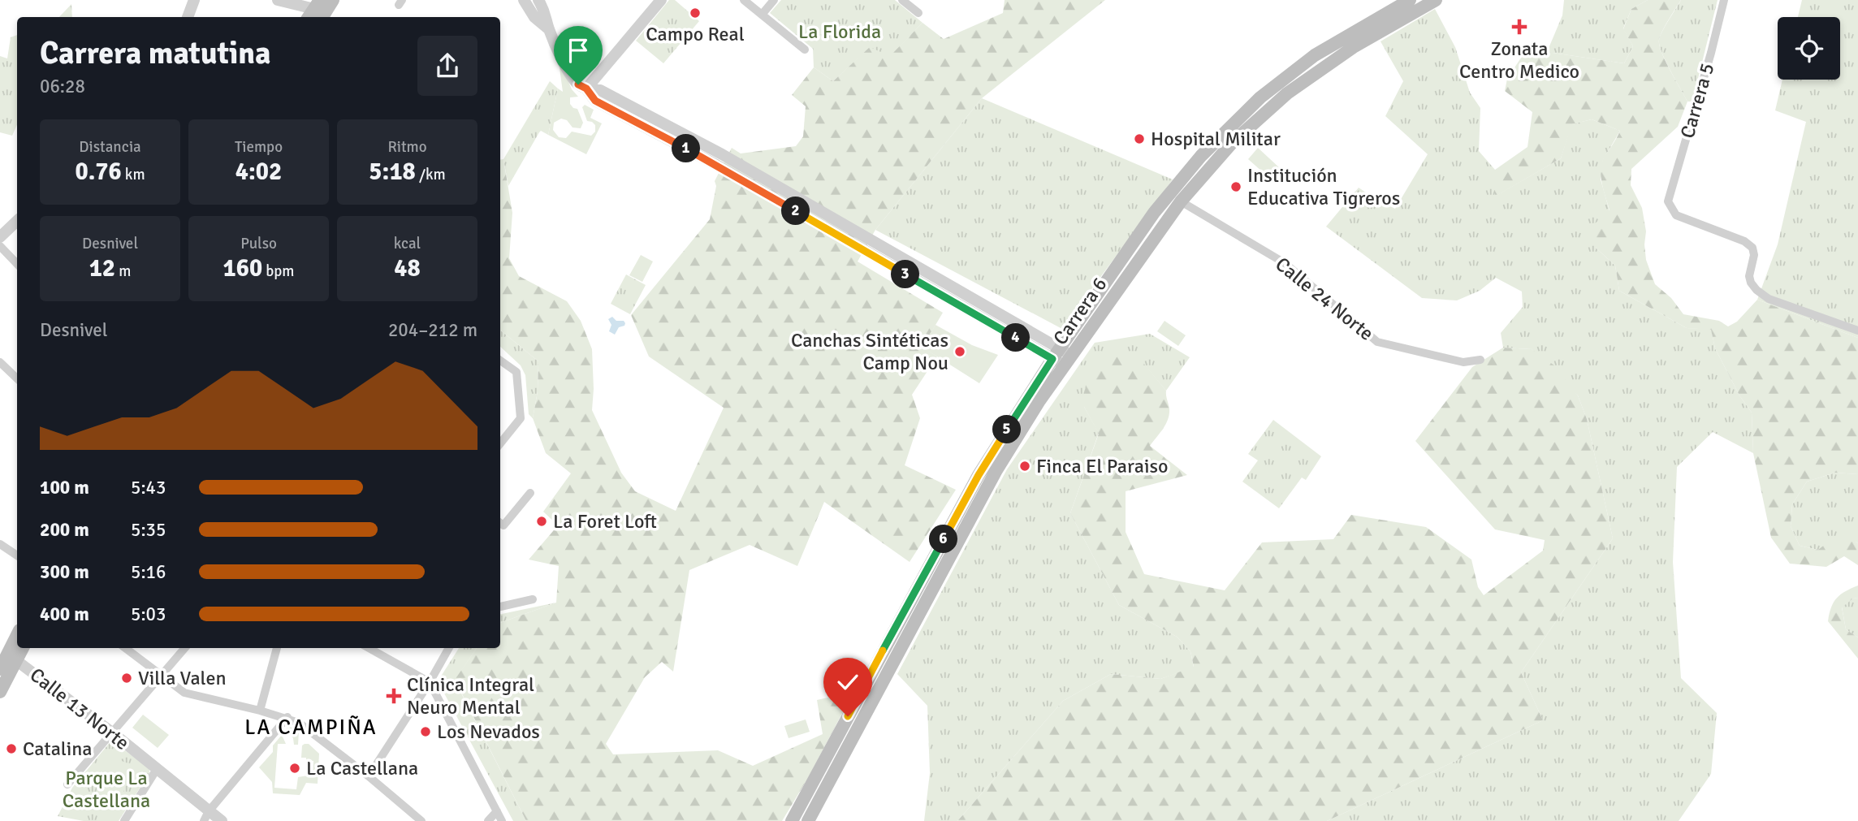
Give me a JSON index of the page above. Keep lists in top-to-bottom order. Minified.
{"streets":{"main road":["Carrera 6"],"street":["Carrera 5","Calle 24 Norte","Calle 13 Norte"]},"crossings":[["Calle 24 Norte","Carrera 6"]],"districts":["LA CAMPIÑA"],"parks":["La Florida","Parque La Castellana"],"places":{"other":["Campo Real","Hospital Militar","Institución Educativa Tigreros","Canchas Sintéticas Camp Nou","Finca El Paraiso","La Foret Loft","Villa Valen","Los Nevados","Catalina","La Castellana"],"health":["Zonata Centro Medico","Clínica Integral Neuro Mental"]},"page":{"heading":["Carrera matutina","06:28"],"stats":[["Distancia","0.76 km"],["Tiempo","4:02"],["Ritmo","5:18 /km"],["Desnivel","12 m"],["Pulso","160 bpm"],["kcal","48"]],"pins":["1","2","3","4","5","6"],"chart":["Desnivel","204–212 m"],"list":[{"name":"100 m","note":"5:43"},{"name":"200 m","note":"5:35"},{"name":"300 m","note":"5:16"},{"name":"400 m","note":"5:03"}]}}
